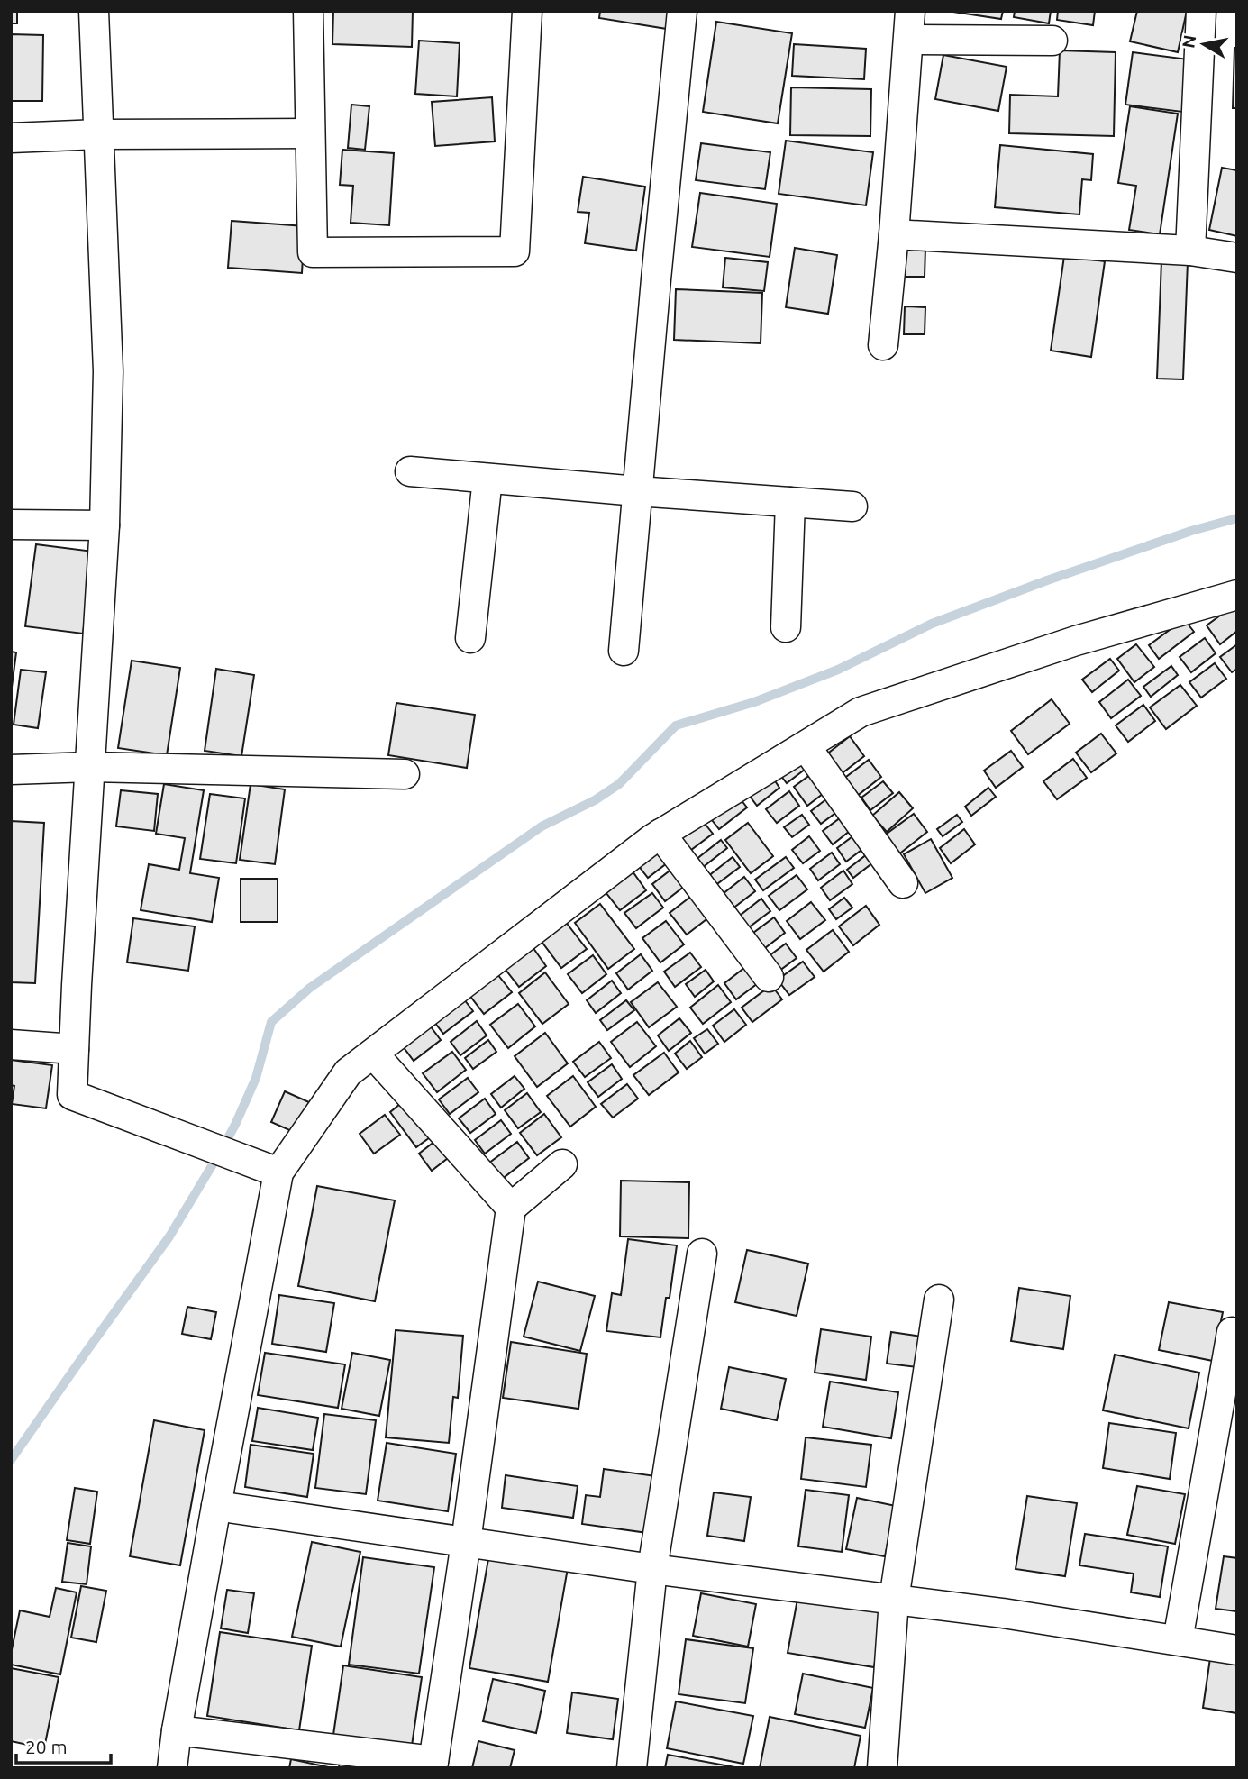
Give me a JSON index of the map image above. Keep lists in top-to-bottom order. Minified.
{"scale_bar":"20 m","north":"left"}
